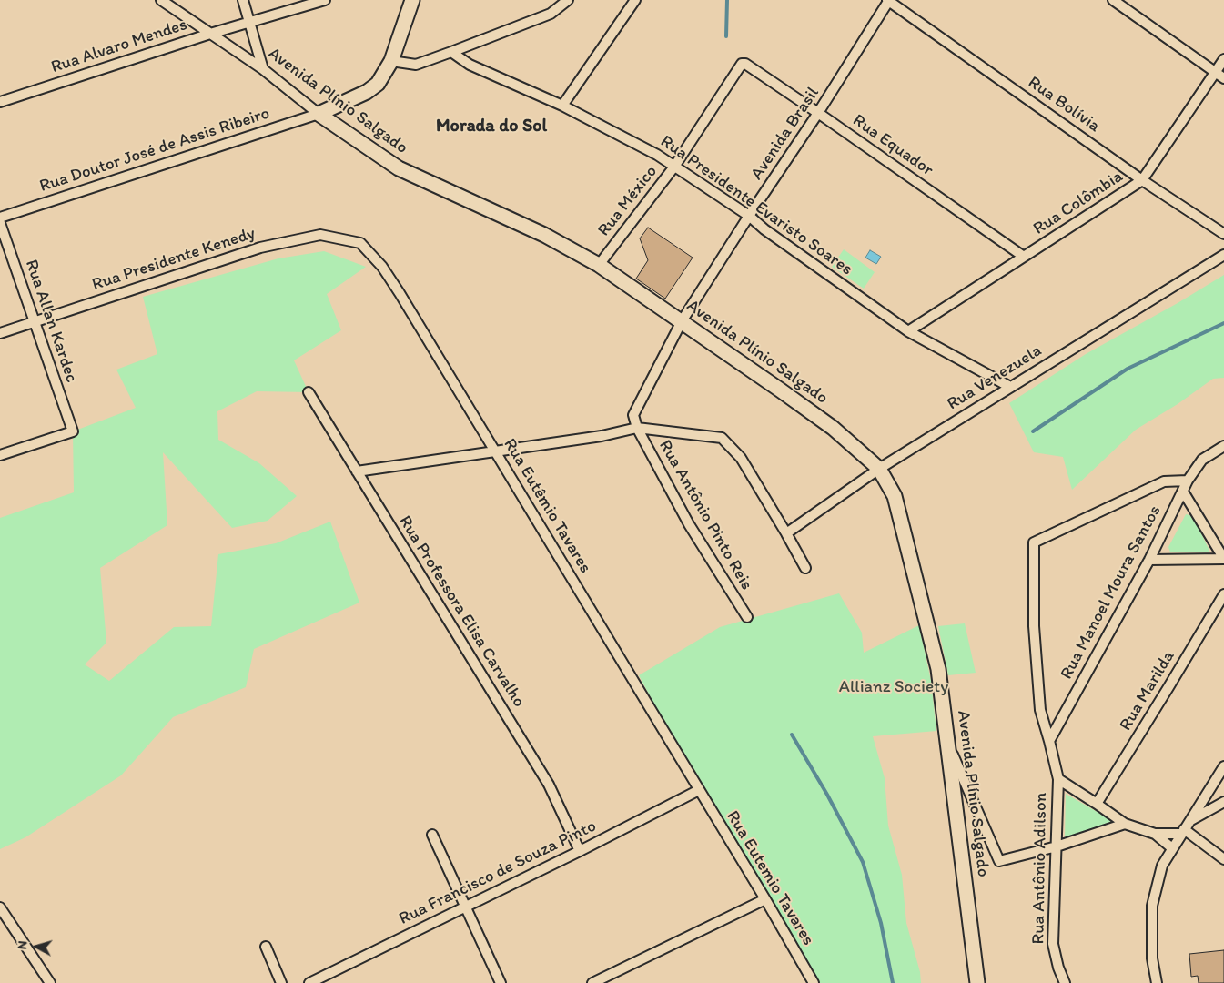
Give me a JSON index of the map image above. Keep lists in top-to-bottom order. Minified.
{"streets":{"street":["Rua Alvaro Mendes","Avenida Plínio Salgado","Rua Bolívia","Avenida Brasil","Rua Equador","Rua Doutor José de Assis Ribeiro","Rua México","Rua Colômbia","Rua Presidente Evaristo Soares","Rua Presidente Kenedy","Rua Allan Kardec","Rua Venezuela","Rua Eutêmio Tavares","Rua Antônio Pinto Reis","Rua Manoel Moura Santos","Rua Professora Elisa Carvalho","Rua Marilda","Rua Antônio Adilson","Rua Francisco de Souza Pinto","Rua Eutemio Tavares"]},"crossings":[["Rua Alvaro Mendes","Avenida Plínio Salgado"],["Avenida Plínio Salgado","Avenida Brasil"],["Avenida Plínio Salgado","Rua Doutor José de Assis Ribeiro"],["Avenida Plínio Salgado","Rua México"],["Avenida Plínio Salgado","Rua Venezuela"],["Rua Bolívia","Avenida Brasil"],["Rua Bolívia","Rua Colômbia"],["Avenida Brasil","Rua Equador"],["Avenida Brasil","Rua Presidente Evaristo Soares"],["Avenida Brasil","Rua Antônio Pinto Reis"],["Rua Equador","Rua México"],["Rua Equador","Rua Colômbia"],["Rua México","Rua Presidente Evaristo Soares"],["Rua Colômbia","Rua Presidente Evaristo Soares"],["Rua Presidente Evaristo Soares","Rua Venezuela"],["Rua Presidente Kenedy","Rua Allan Kardec"],["Rua Presidente Kenedy","Rua Eutêmio Tavares"],["Rua Eutêmio Tavares","Rua Francisco de Souza Pinto"],["Rua Eutêmio Tavares","Rua Eutemio Tavares"],["Rua Manoel Moura Santos","Rua Antônio Adilson"],["Rua Professora Elisa Carvalho","Rua Francisco de Souza Pinto"],["Rua Francisco de Souza Pinto","Rua Eutemio Tavares"]],"districts":["Morada do Sol"],"parks":["Allianz Society"],"north":"left"}
